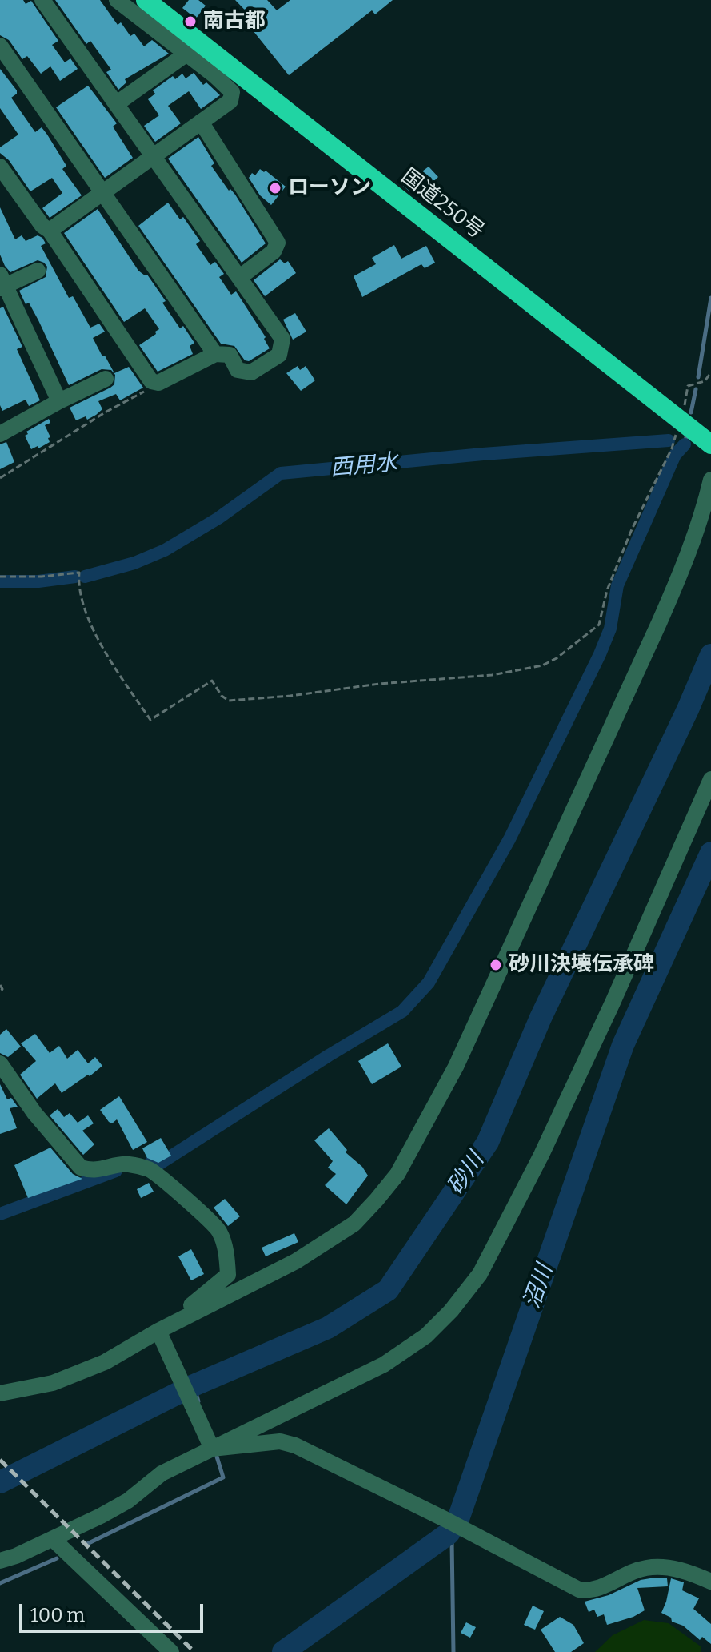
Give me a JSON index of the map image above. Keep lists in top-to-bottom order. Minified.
{"streets":{"highway":["国道250号"]},"water":["西用水","砂川","沼川"],"places":["南古都","ローソン","砂川決壊伝承碑"],"scale_bar":"100 m"}
